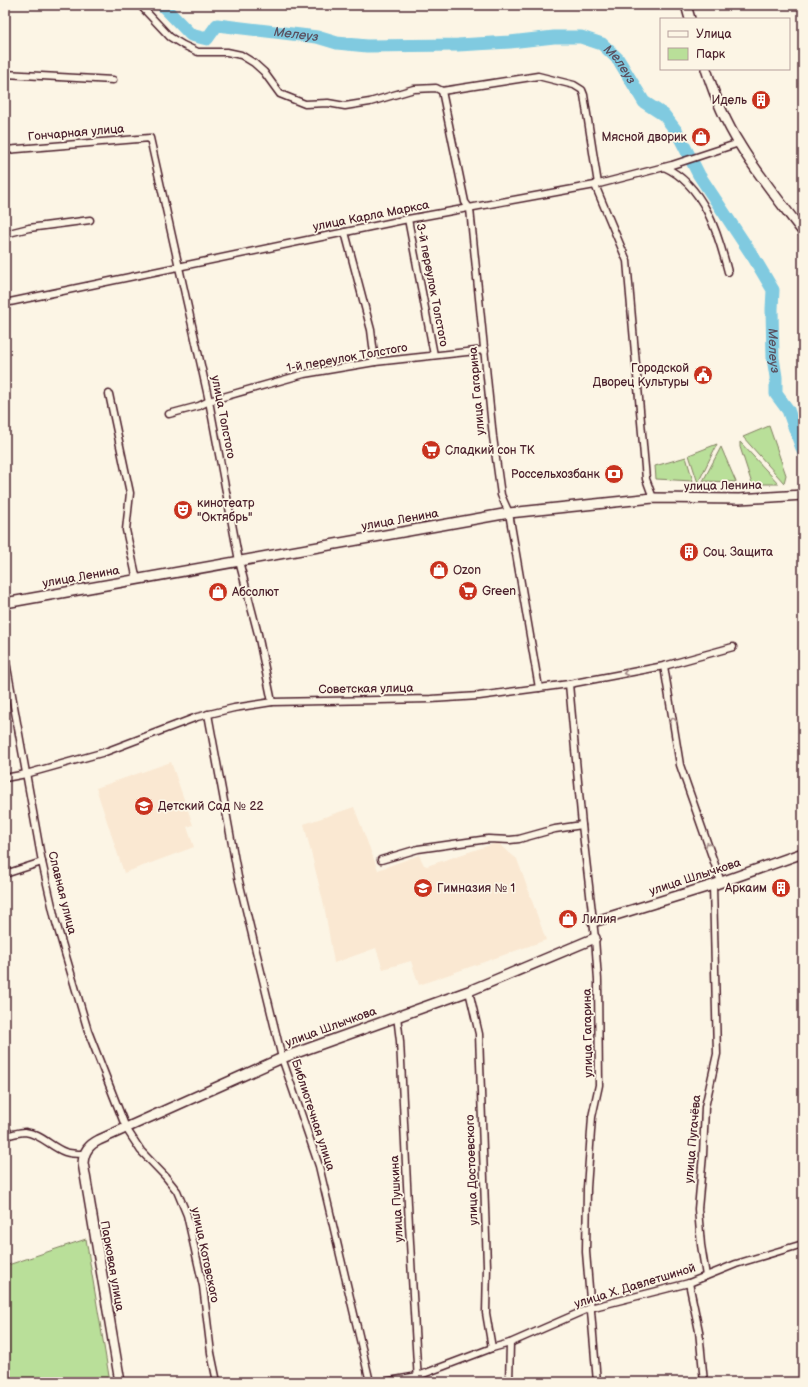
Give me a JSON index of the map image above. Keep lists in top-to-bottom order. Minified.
{"streets":{"main road":["улица Ленина","улица Шлычкова","Парковая улица"],"street":["Гончарная улица","улица Карла Маркса","3-й переулок Толстого","1-й переулок Толстого","улица Гагарина","улица Толстого","Советская улица","Славная улица","Библиотечная улица","улица Пугачёва","улица Достоевского","улица Пушкина","улица Котовского","улица Х. Давлетшиной"]},"crossings":[["Гончарная улица","улица Толстого"],["улица Карла Маркса","3-й переулок Толстого"],["улица Карла Маркса","улица Гагарина"],["улица Карла Маркса","улица Толстого"],["3-й переулок Толстого","1-й переулок Толстого"],["1-й переулок Толстого","улица Гагарина"],["1-й переулок Толстого","улица Толстого"],["улица Гагарина","улица Ленина"],["улица Гагарина","Советская улица"],["улица Гагарина","улица Шлычкова"],["улица Гагарина","улица Х. Давлетшиной"],["улица Толстого","улица Ленина"],["улица Толстого","Советская улица"],["Советская улица","Славная улица"],["Советская улица","Библиотечная улица"],["Советская улица","улица Пугачёва"],["улица Шлычкова","Славная улица"],["улица Шлычкова","Библиотечная улица"],["улица Шлычкова","улица Пугачёва"],["улица Шлычкова","улица Достоевского"],["улица Шлычкова","улица Пушкина"],["улица Шлычкова","улица Котовского"],["улица Шлычкова","Парковая улица"],["Славная улица","улица Котовского"],["улица Пугачёва","улица Х. Давлетшиной"],["улица Достоевского","улица Х. Давлетшиной"],["улица Пушкина","улица Х. Давлетшиной"]],"one_way":["улица Пугачёва"],"water":["Мелеуз"],"places":{"building":["Идель","Соц. Защита","Аркаим"],"shop":["Мясной дворик","Ozon","Абсолют","Лилия"],"public building":["Городской Дворец Культуры"],"supermarket":["Сладкий сон ТК","Green"],"bank":["Россельхозбанк"],"theatre":["кинотеатр \"Октябрь\""],"school or university":["Детский Сад № 22","Гимназия № 1"]},"legend":["Улица","Парк"]}
